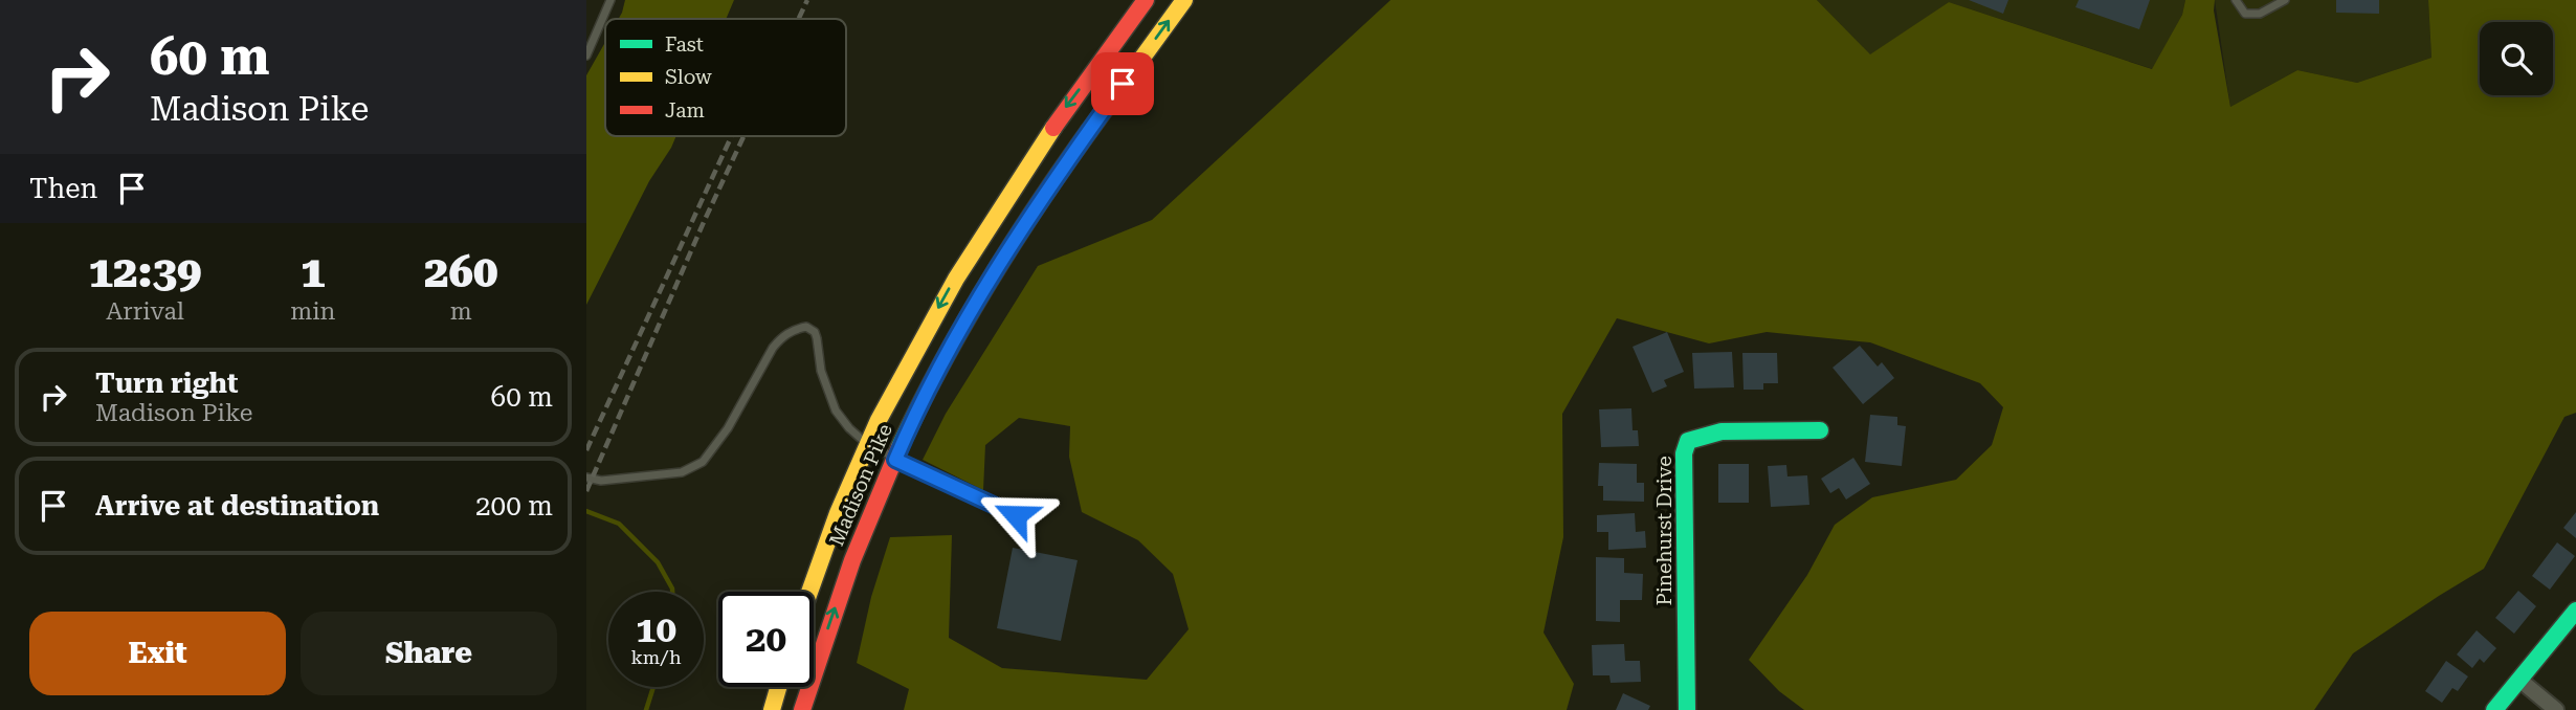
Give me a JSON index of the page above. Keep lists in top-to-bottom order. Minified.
{"streets":{"main road":["Madison Pike","Pinehurst Drive"]},"legend":["Fast","Slow","Jam"],"page":{"turn":["60 m","Madison Pike"],"then":"Then","eta":["12:39","Arrival","1","min","260","m"],"list":[{"name":"Turn right","note":"Madison Pike","value":"60 m"},{"name":"Arrive at destination","value":"200 m"}],"speed":"10 km/h","limit":"20","buttons":["Exit","Share"]}}
